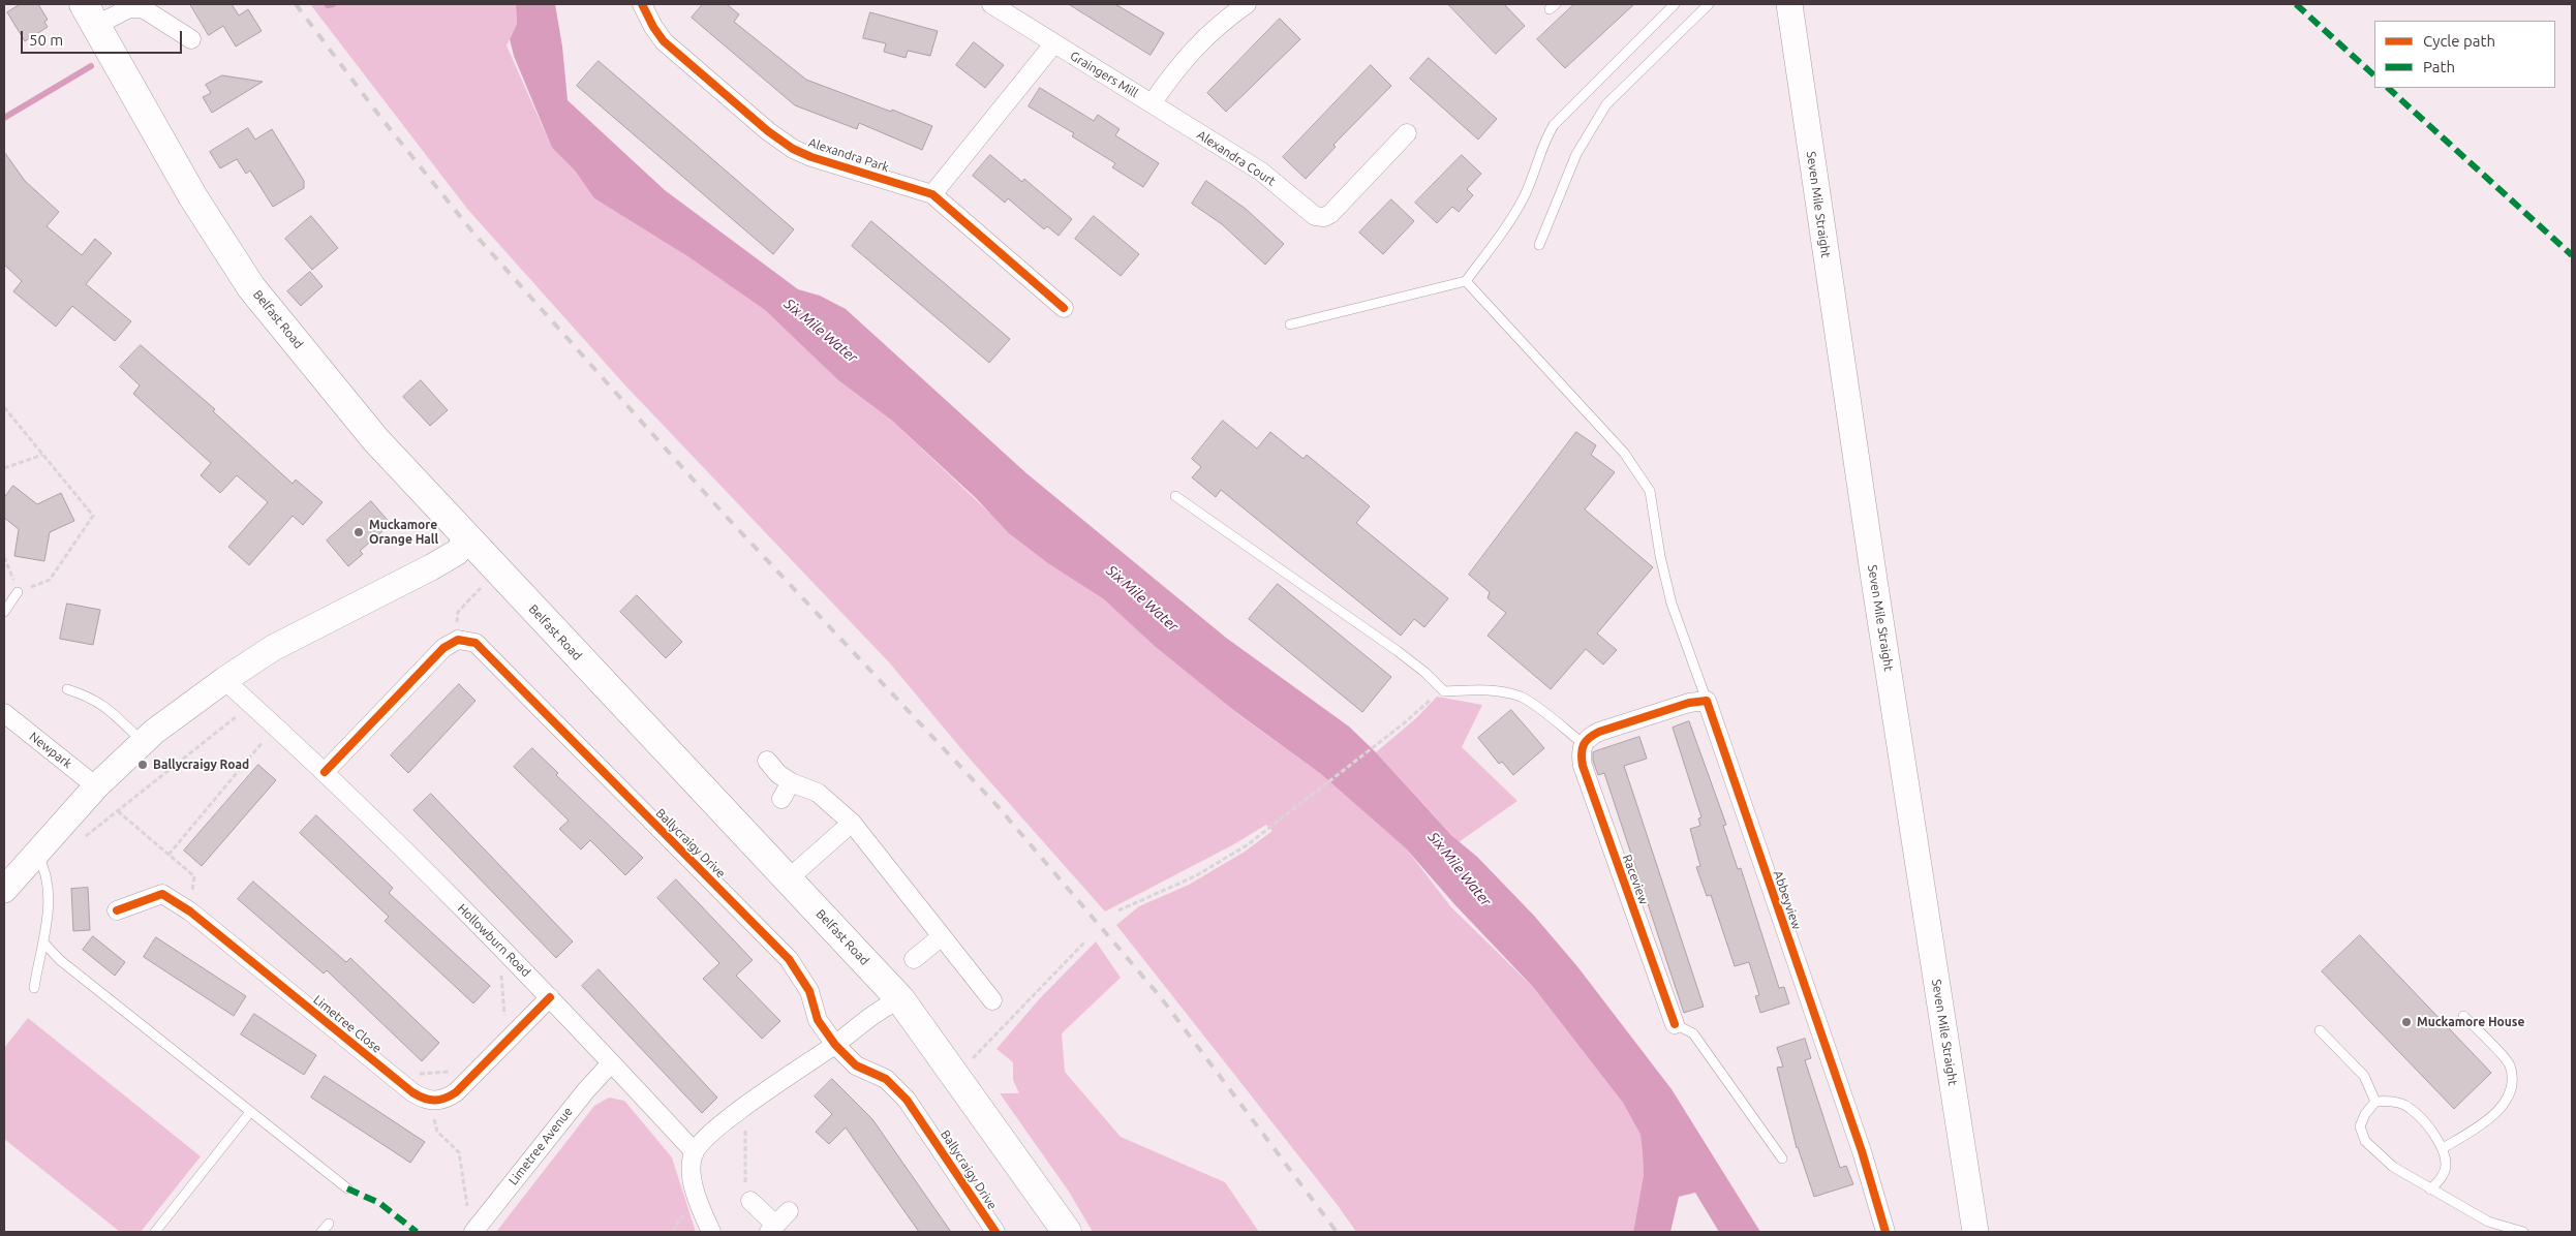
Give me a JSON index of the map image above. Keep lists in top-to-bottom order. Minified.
{"streets":{"main road":["Seven Mile Straight","Belfast Road"],"street":["Graingers Mill","Alexandra Park","Alexandra Court","Newpark","Ballycraigy Drive","Raceview","Abbeyview","Hollowburn Road","Limetree Close","Limetree Avenue"]},"crossings":[["Graingers Mill","Alexandra Court"],["Hollowburn Road","Limetree Avenue"]],"water":["Six Mile Water"],"places":["Muckamore Orange Hall","Ballycraigy Road","Muckamore House"],"legend":["Cycle path","Path"],"scale_bar":"50 m"}
